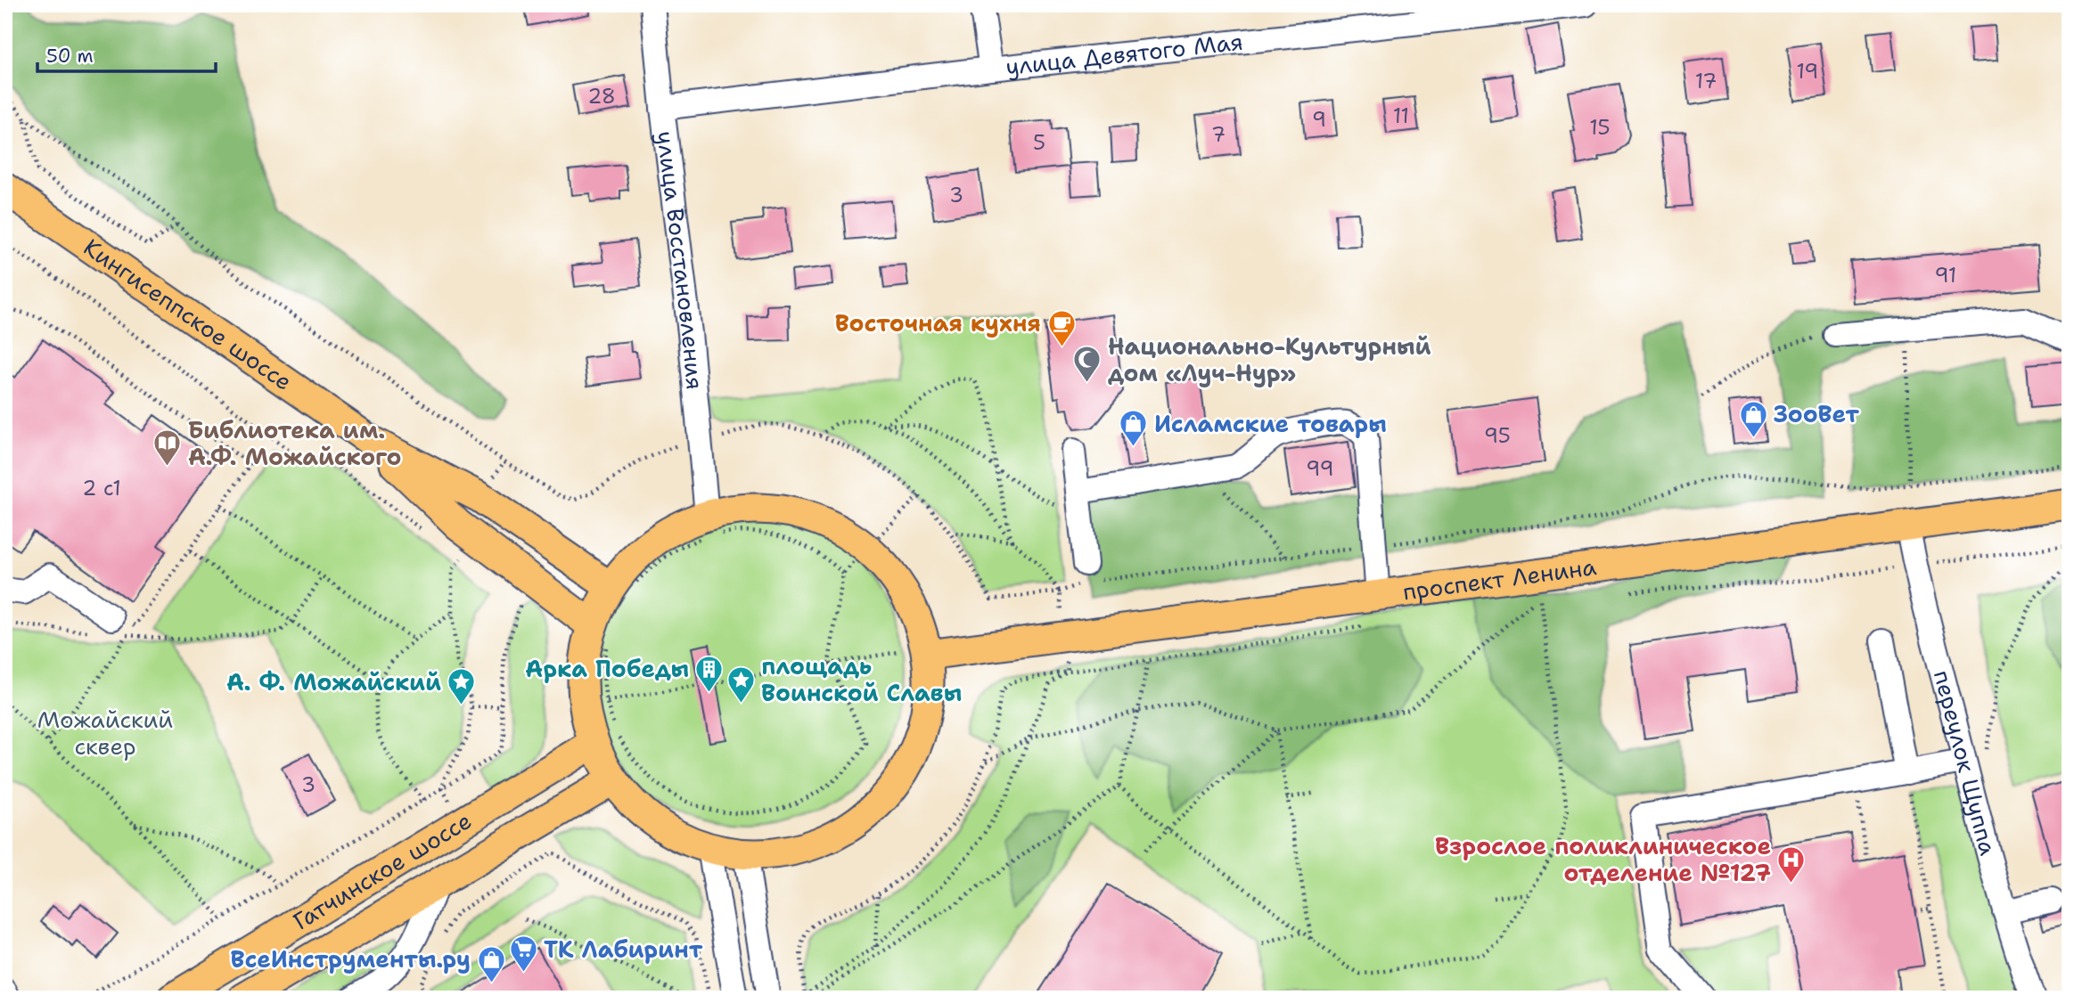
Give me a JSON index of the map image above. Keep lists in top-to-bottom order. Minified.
{"streets":{"main road":["Кингисеппское шоссе","проспект Ленина","Гатчинское шоссе"],"street":["улица Девятого Мая","улица Восстановления","переулок Щуппа"]},"crossings":[["улица Девятого Мая","улица Восстановления"],["проспект Ленина","переулок Щуппа"]],"parks":["Можайский сквер"],"places":{"cafe":["Восточная кухня"],"mosque":["Национально-Культурный дом «Луч-Нур»"],"shop":["ЗооВет","Исламские товары","ВсеИнструменты.ру"],"library":["Библиотека им. А.Ф. Можайского"],"building":["Арка Победы"],"place":["площадь Воинской Славы","А. Ф. Можайский"],"hospital":["Взрослое поликлиническое отделение №127"],"supermarket":["ТК Лабиринт"]},"house_numbers":["19","17","28","11","9","15","7","5","3","91","95","99","2 с1","3"],"scale_bar":"50 m"}
